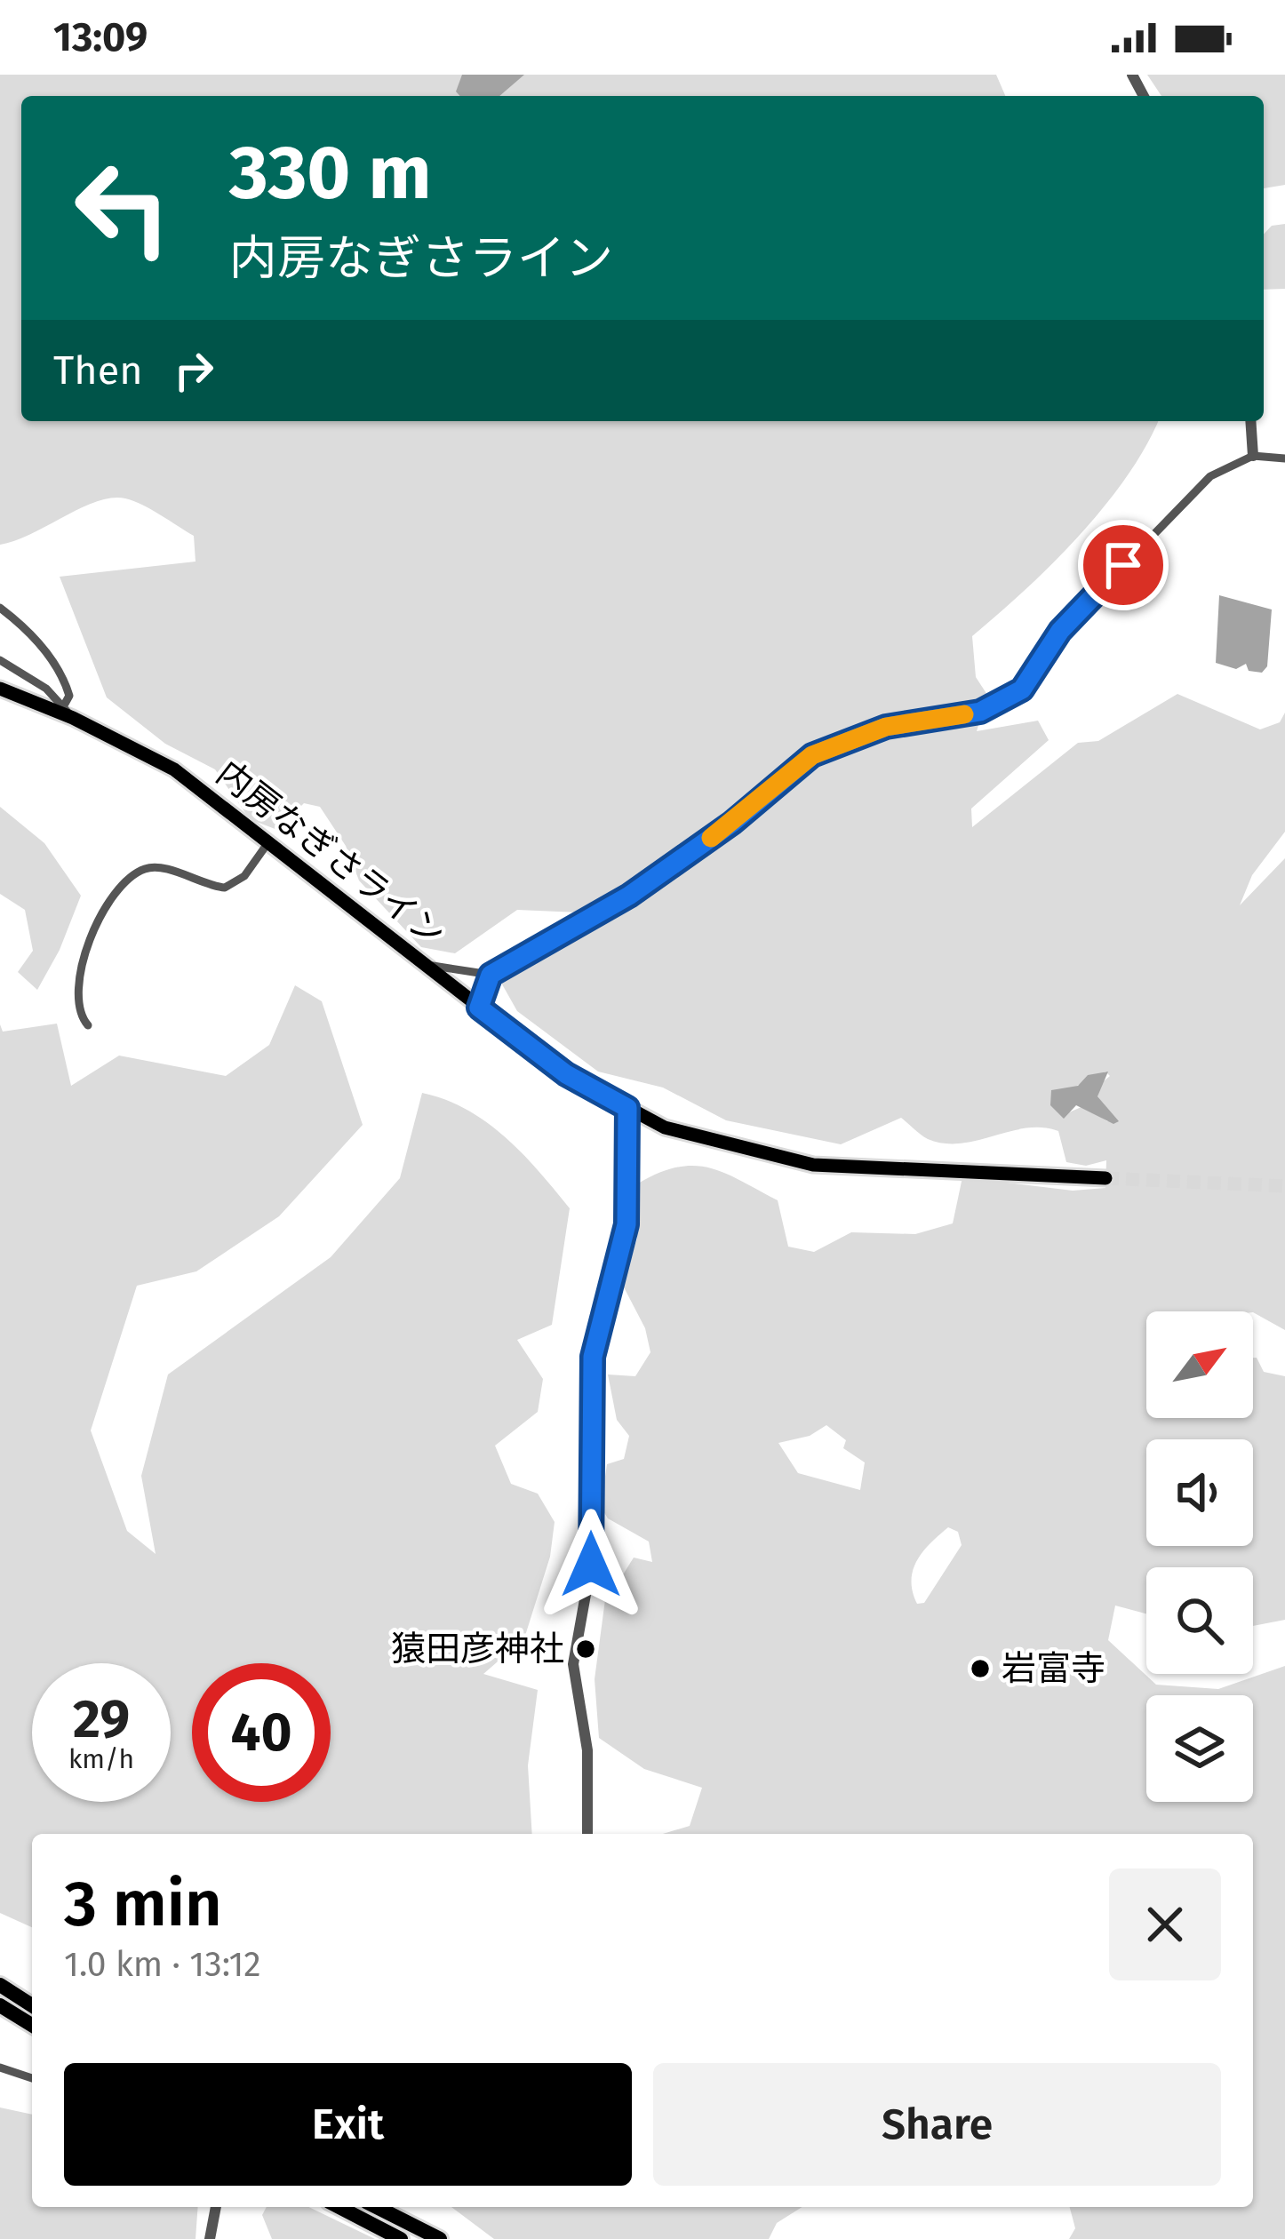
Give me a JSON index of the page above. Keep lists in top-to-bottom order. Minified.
{"streets":{"highway":["内房なぎさライン"]},"places":["猿田彦神社","岩富寺"],"north":"top right","page":{"status":"13:09","turn":["330 m","内房なぎさライン"],"then":"Then","speed":"29 km/h","limit":"40","heading":["3 min","1.0 km · 13:12"],"buttons":["Exit","Share"]}}
